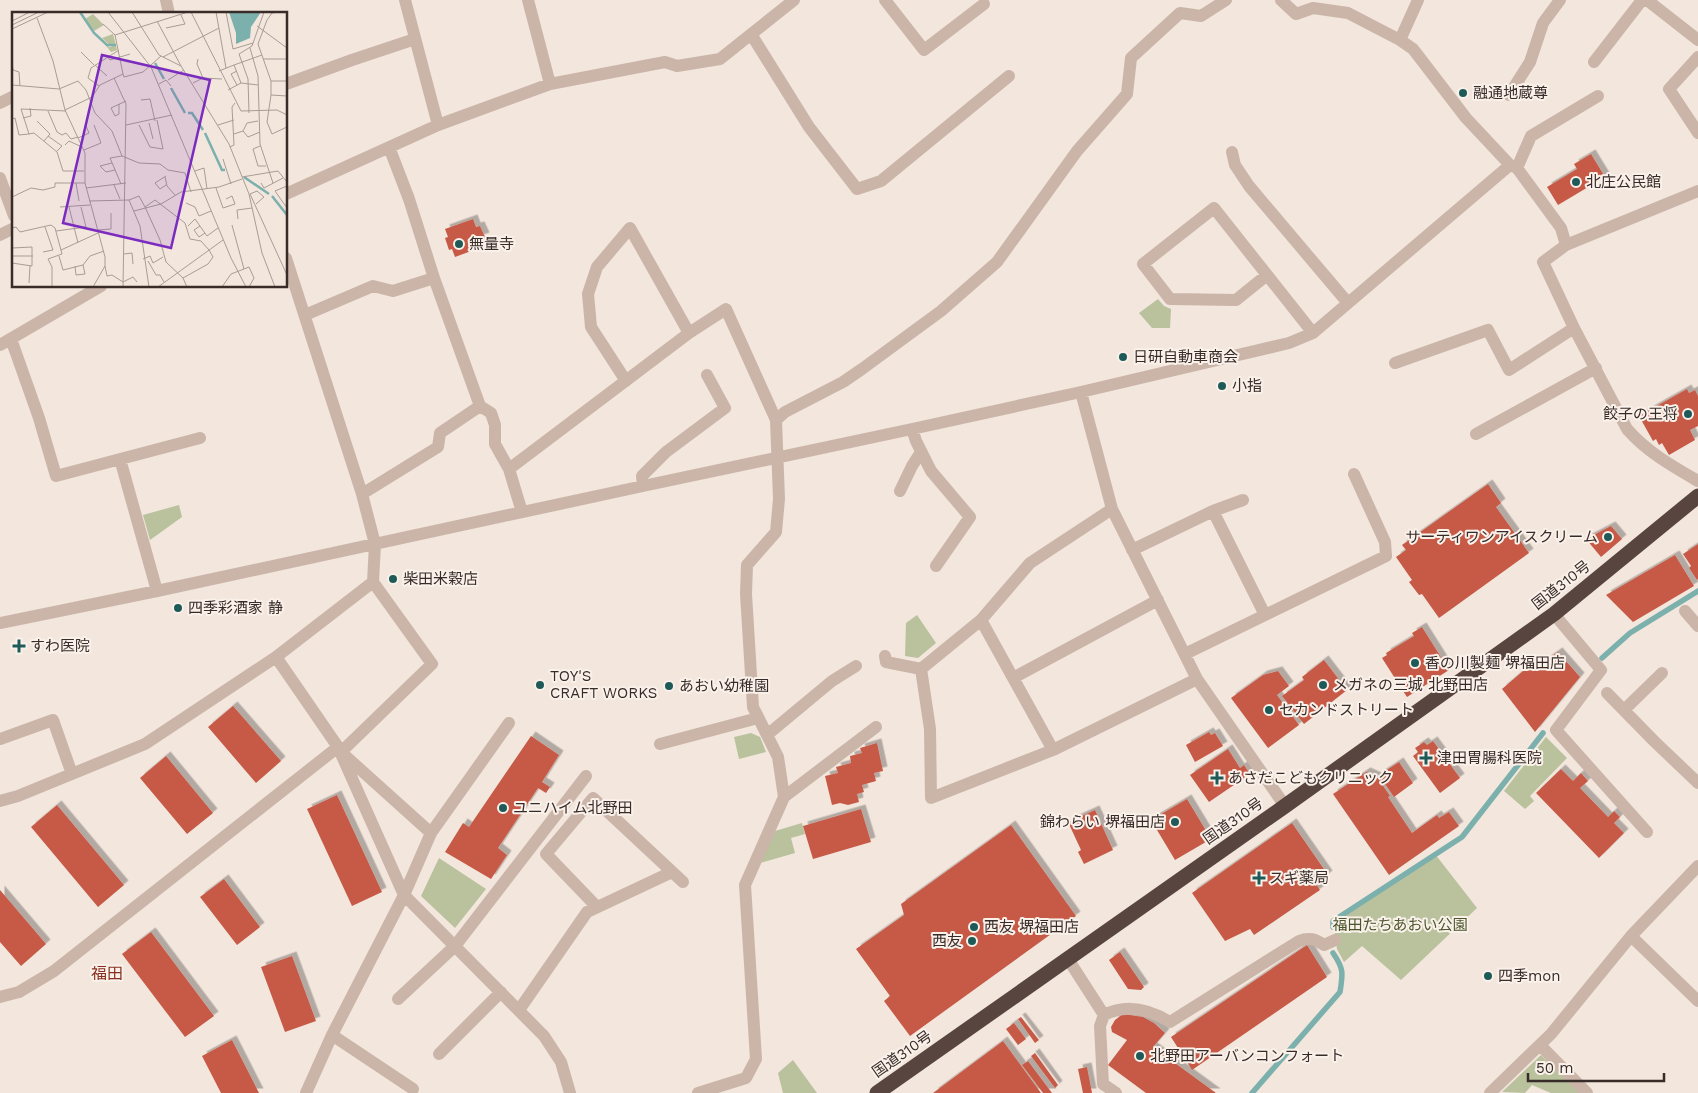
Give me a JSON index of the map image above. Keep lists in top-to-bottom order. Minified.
{"streets":{"highway":["国道310号"]},"districts":["福田"],"parks":["福田たちあおい公園"],"places":{"other":["融通地蔵尊","北庄公民館","無量寺","日研自動車商会","小指","餃子の王将","サーティワンアイスクリーム","柴田米穀店","四季彩酒家 静","香の川製麺 堺福田店","TOY'S CRAFT WORKS","メガネの三城 北野田店","あおい幼稚園","セカンドストリート","ユニハイム北野田","錦わらい 堺福田店","西友 堺福田店","西友","四季mon","北野田アーバンコンフォート"],"health":["すわ医院","津田胃腸科医院","あさだこどもクリニック","スギ薬局"]},"scale_bar":"50 m"}
